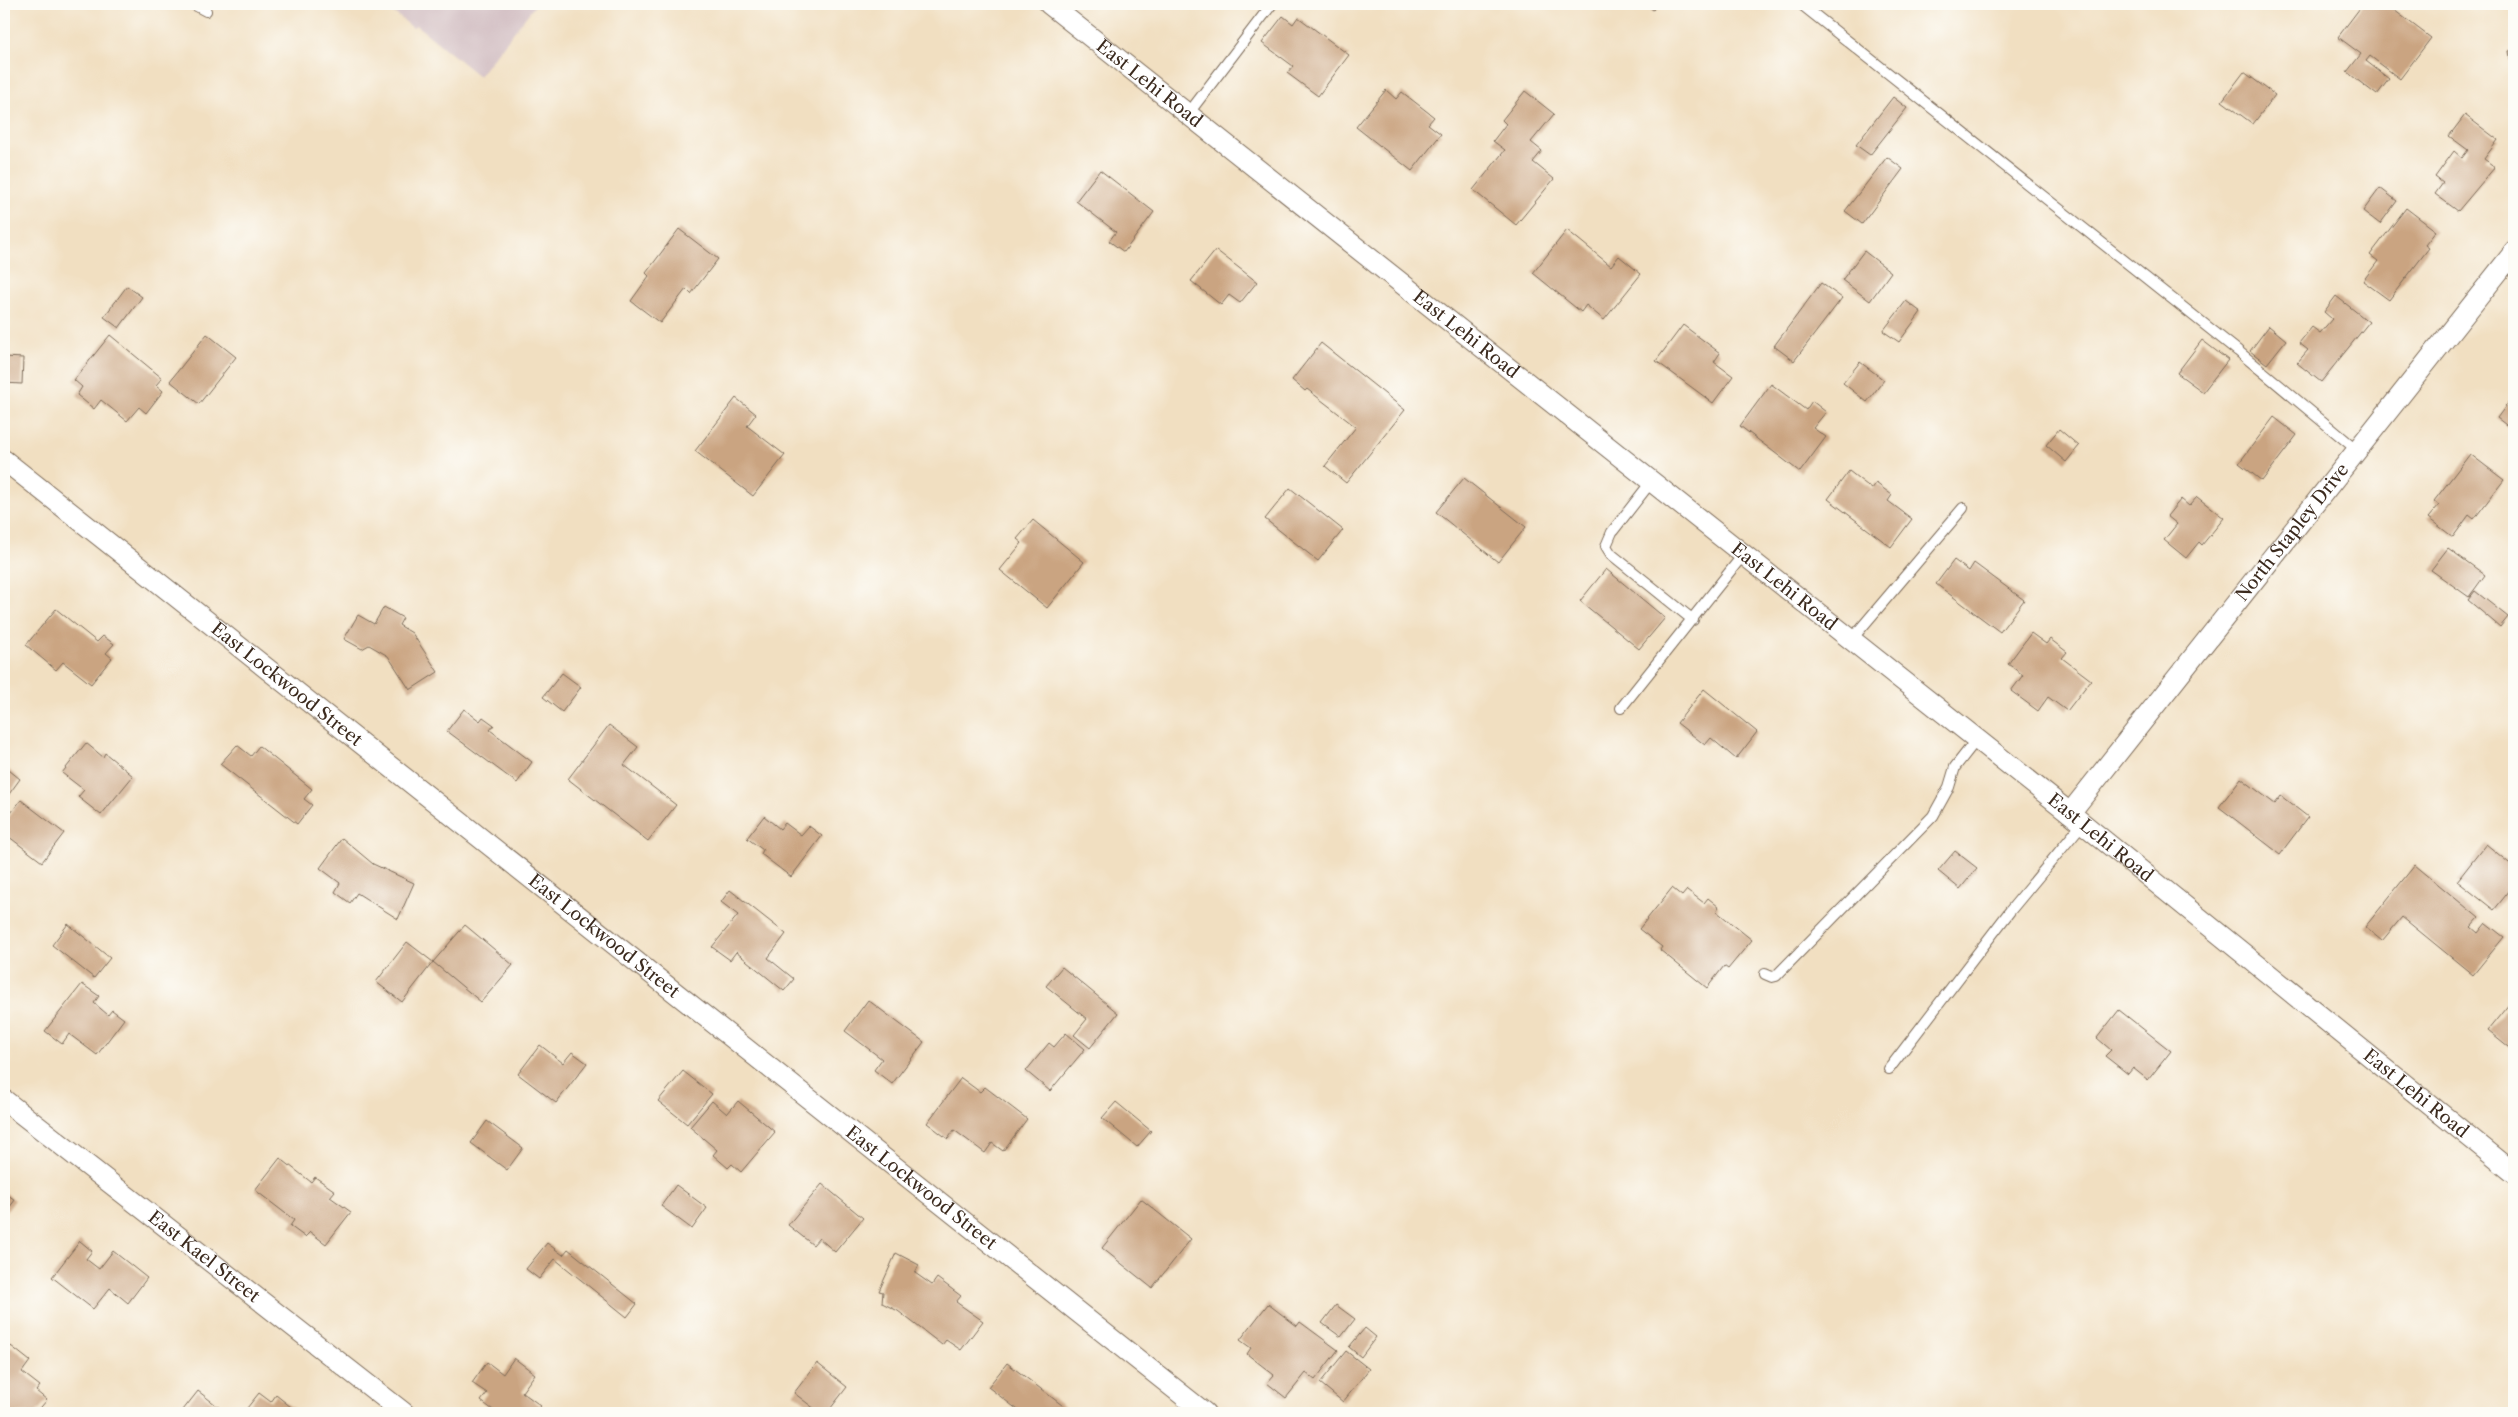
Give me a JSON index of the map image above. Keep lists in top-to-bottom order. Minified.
{"streets":{"street":["East Lehi Road","North Stapley Drive","East Lockwood Street","East Kael Street"]},"crossings":[["East Lehi Road","North Stapley Drive"]]}
